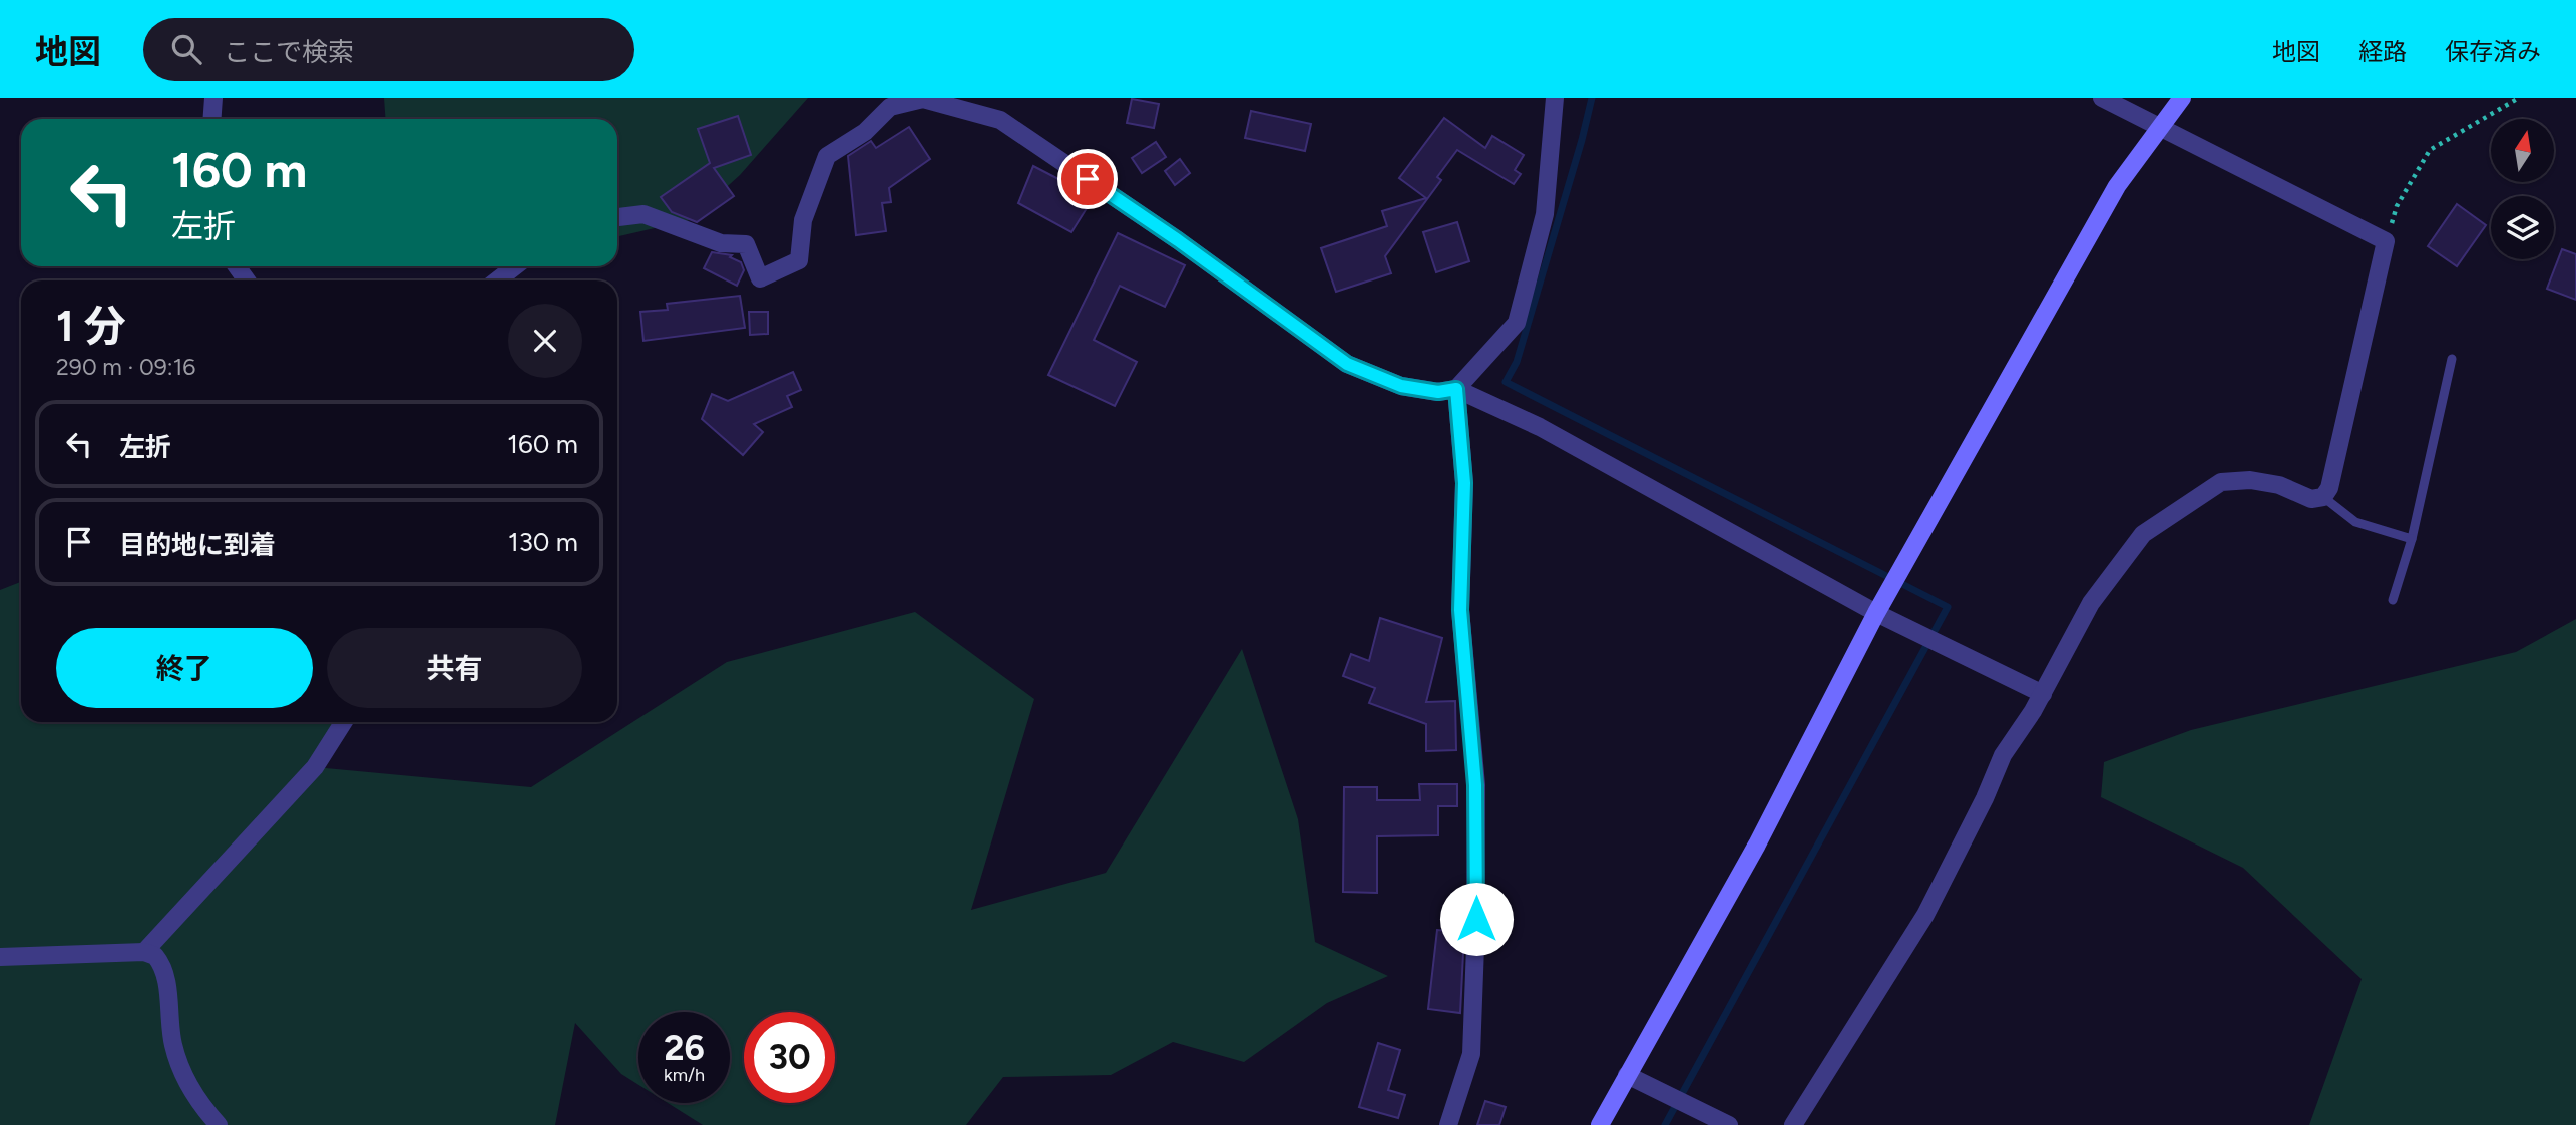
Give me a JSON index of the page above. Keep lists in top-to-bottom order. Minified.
{"north":"top","page":{"header":"地図","search":"ここで検索","nav":["地図","経路","保存済み"],"turn":["160 m","左折"],"heading":["1 分","290 m · 09:16"],"list":[{"name":"左折","value":"160 m"},{"name":"目的地に到着","value":"130 m"}],"buttons":["終了","共有"],"speed":"26 km/h","limit":"30"}}
